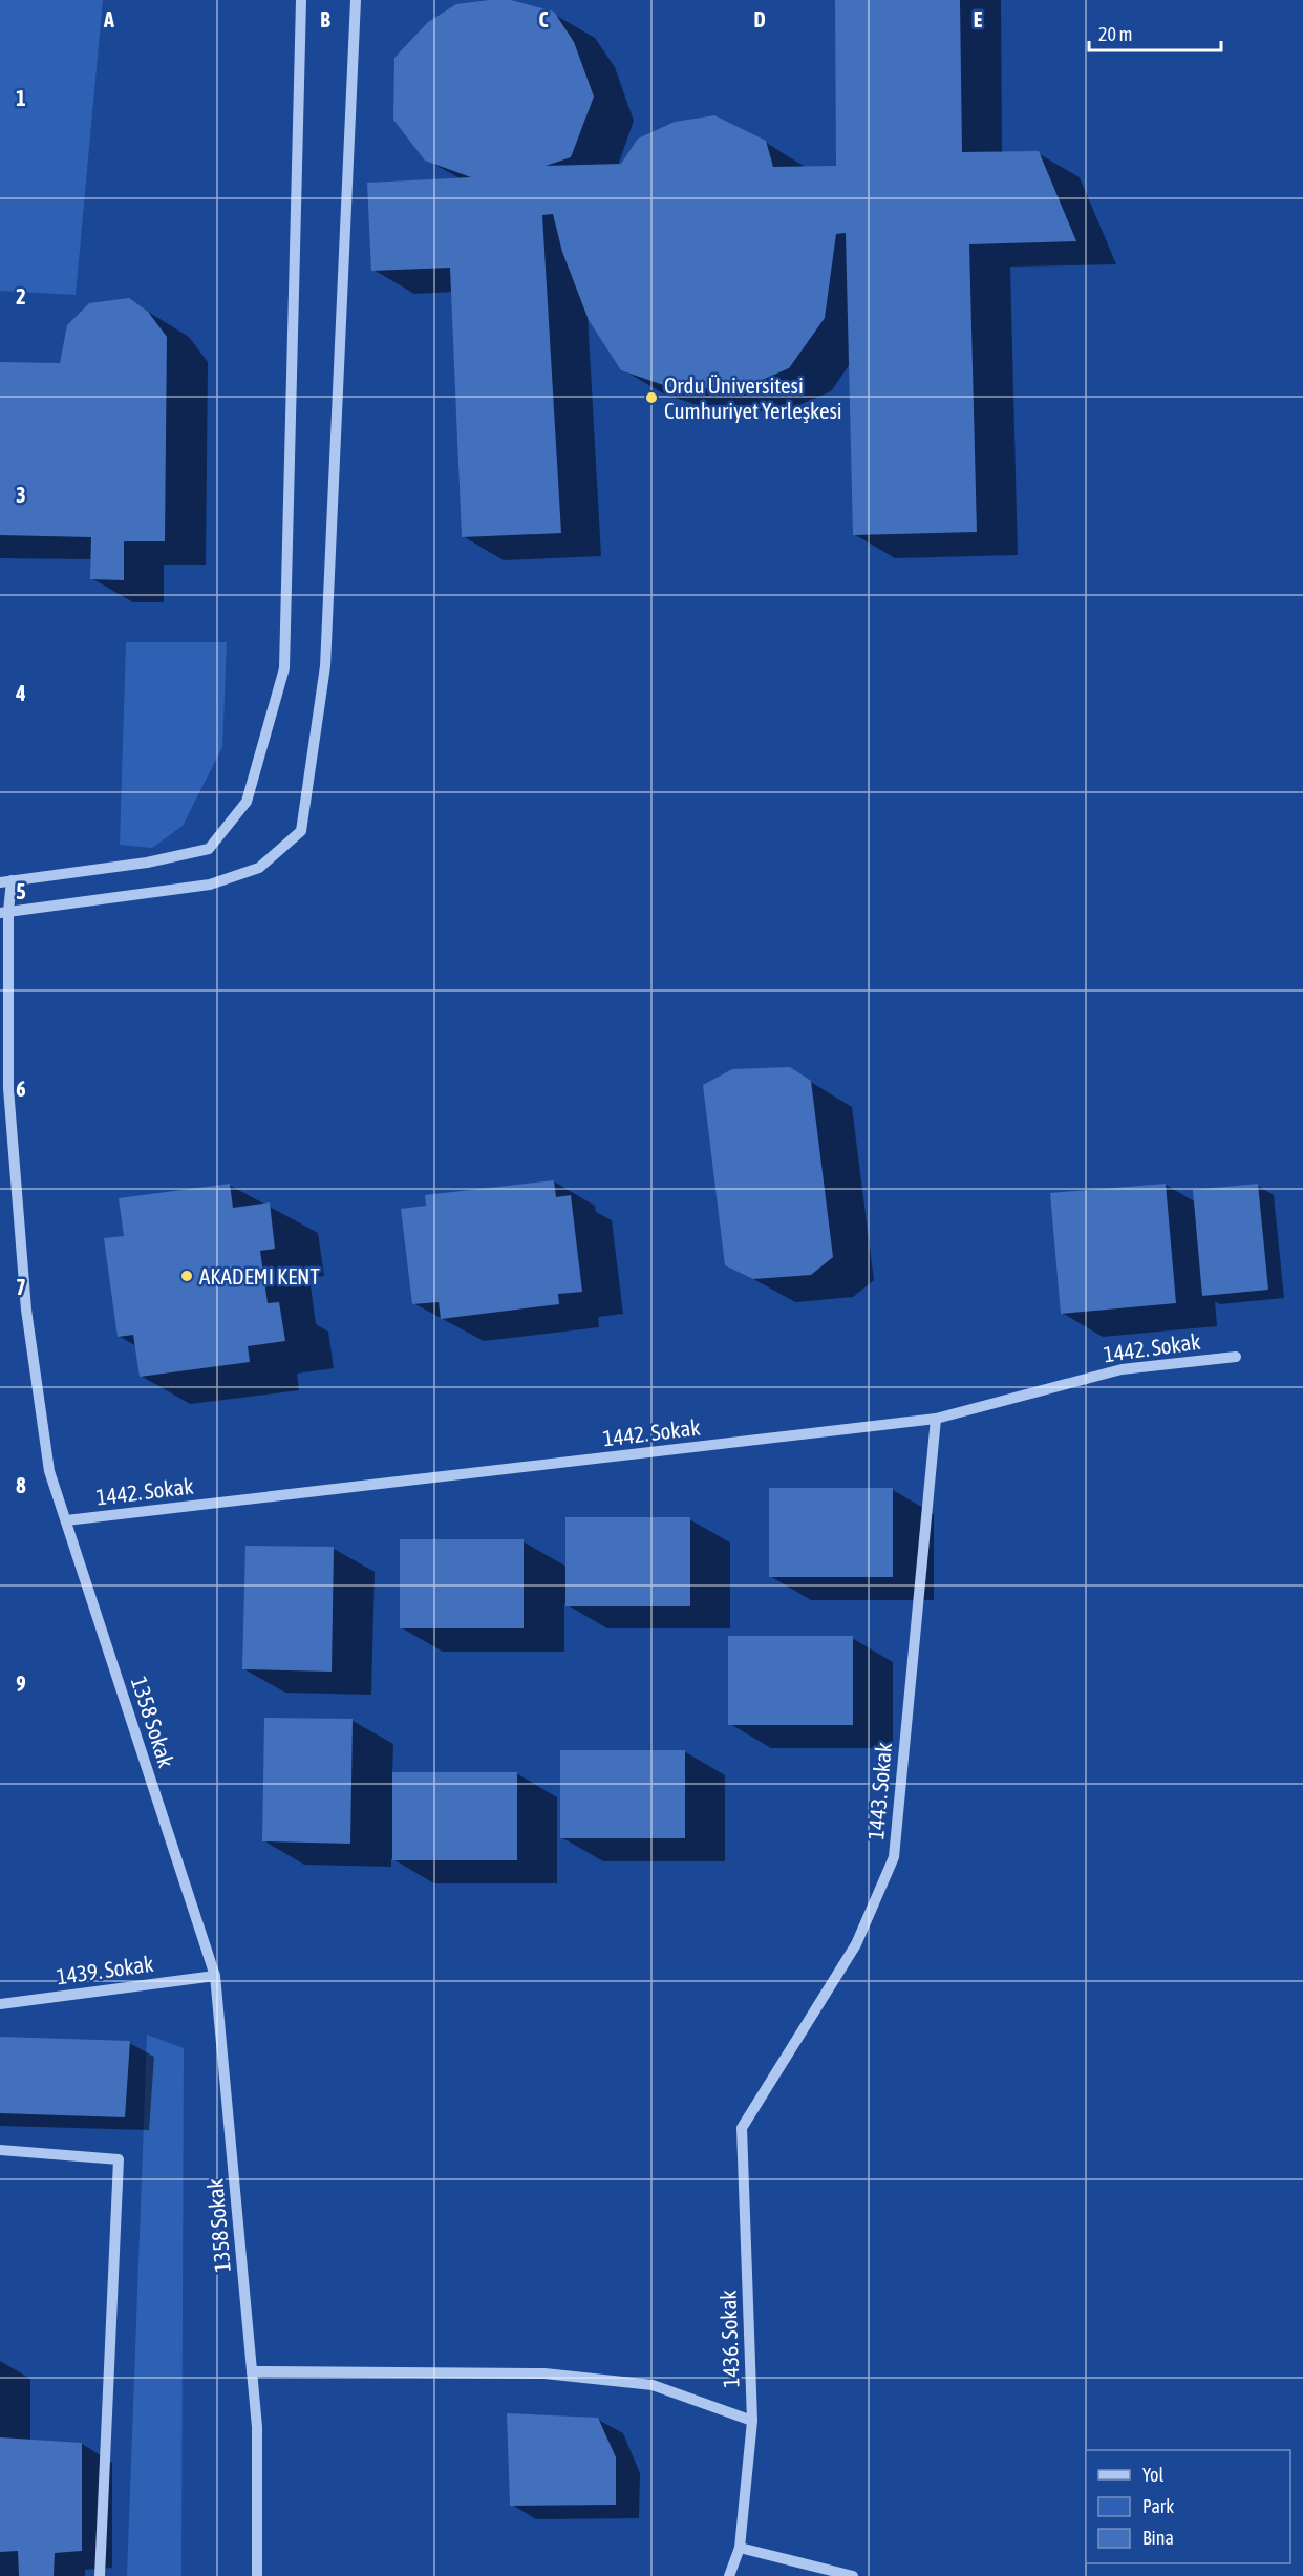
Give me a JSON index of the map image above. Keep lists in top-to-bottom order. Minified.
{"streets":{"street":["1442. Sokak","1358 Sokak","1443. Sokak","1439. Sokak","1436. Sokak"]},"crossings":[["1442. Sokak","1358 Sokak"],["1442. Sokak","1443. Sokak"],["1358 Sokak","1439. Sokak"],["1443. Sokak","1436. Sokak"]],"places":["Ordu Üniversitesi Cumhuriyet Yerleşkesi","AKADEMI KENT"],"legend":["Yol","Park","Bina"],"scale_bar":"20 m","grid":{"columns":["A","B","C","D","E"],"rows":["1","2","3","4","5","6","7","8","9"]}}
